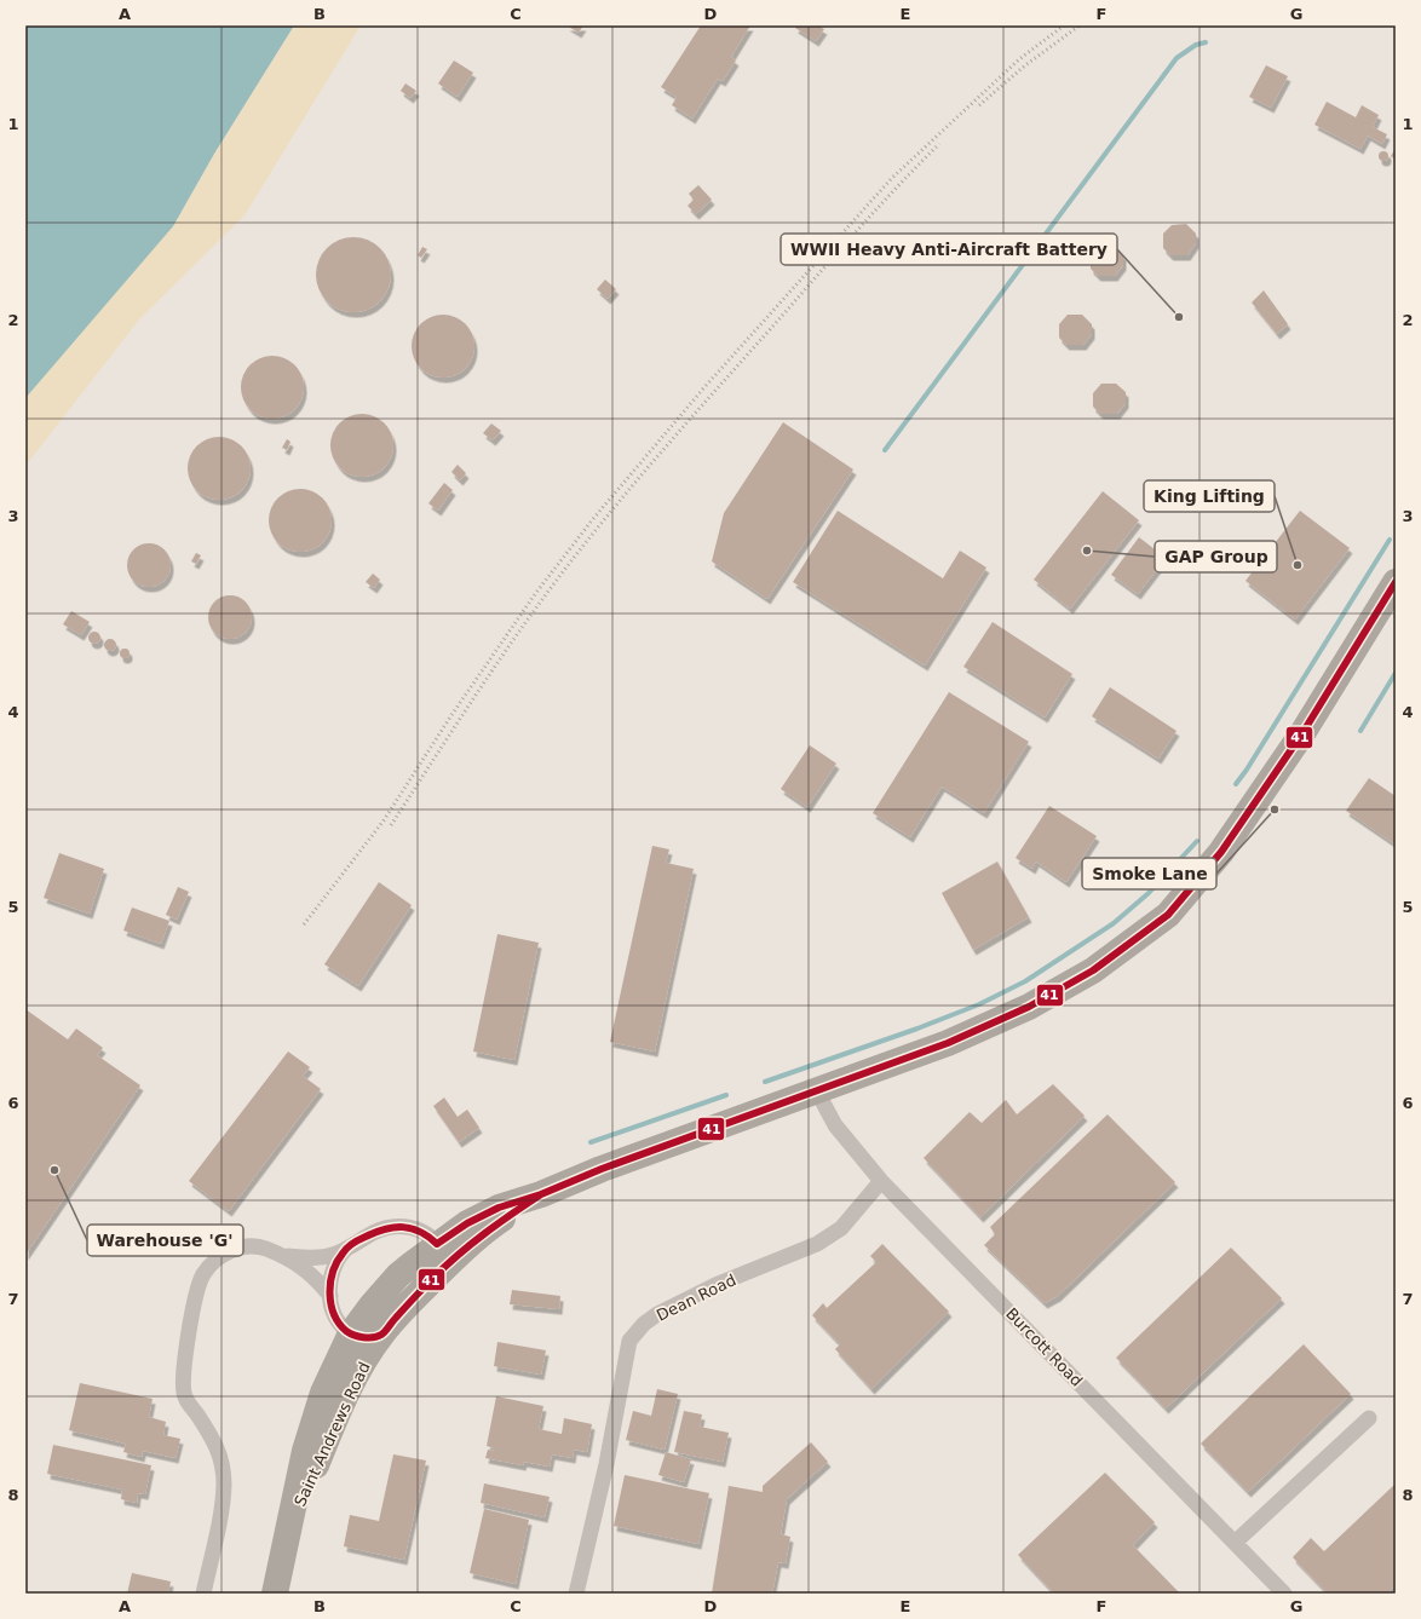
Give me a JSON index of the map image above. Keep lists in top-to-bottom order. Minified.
{"streets":{"highway":["Saint Andrews Road"],"street":["Dean Road","Burcott Road"]},"crossings":[["Dean Road","Burcott Road"]],"places":["WWII Heavy Anti-Aircraft Battery","GAP Group","King Lifting","Smoke Lane","Warehouse 'G'"],"lines":["transit line 41"],"grid":{"columns":["A","B","C","D","E","F","G"],"rows":["1","2","3","4","5","6","7","8"]}}
